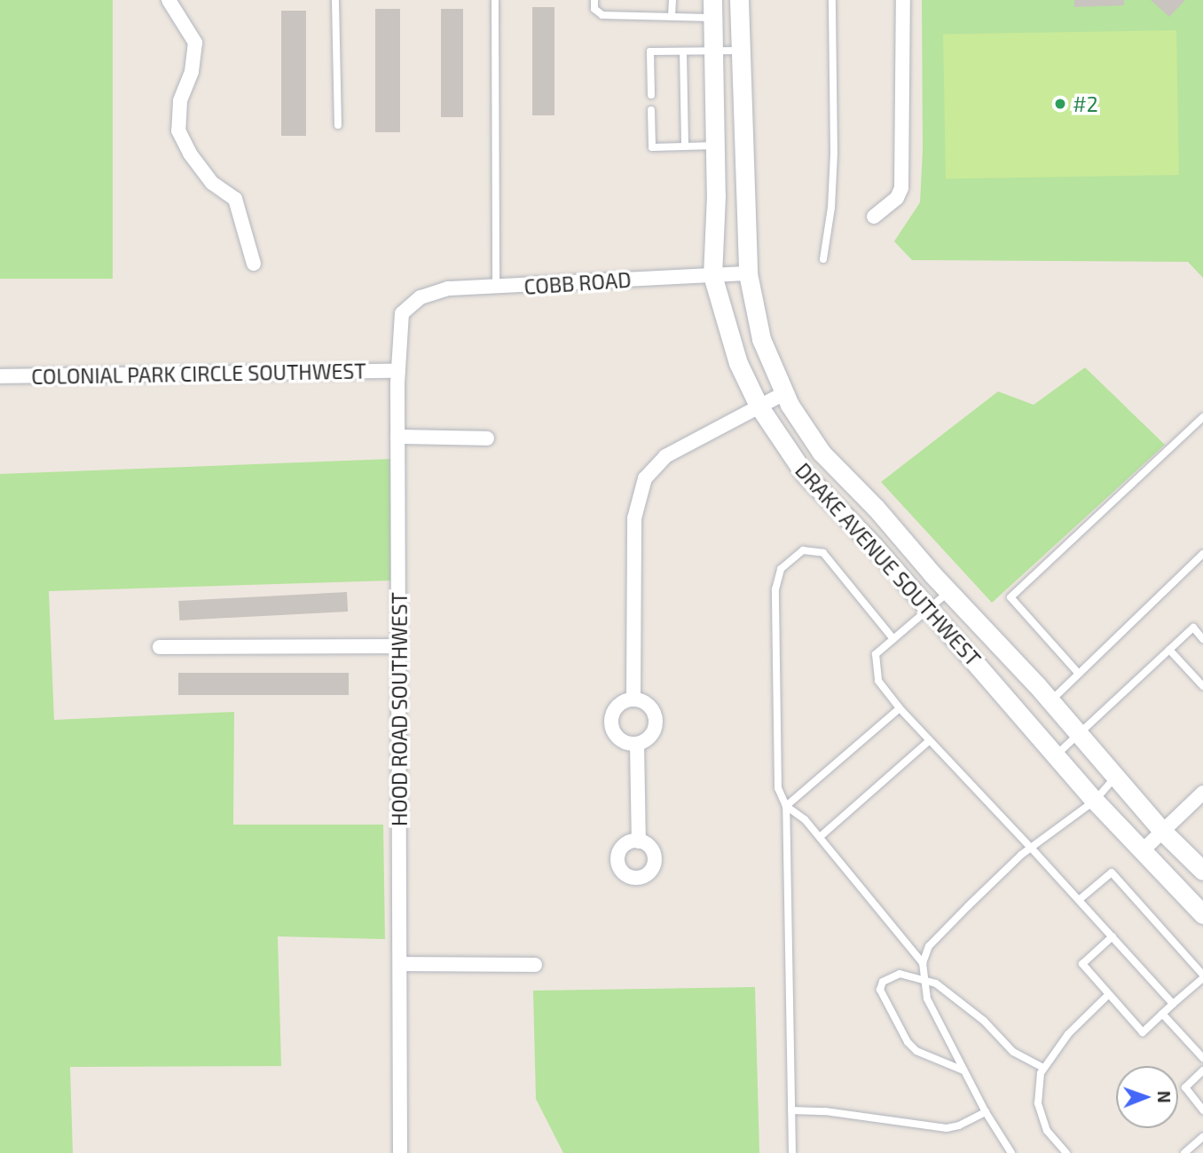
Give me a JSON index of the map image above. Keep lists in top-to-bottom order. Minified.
{"streets":{"street":["COBB ROAD","COLONIAL PARK CIRCLE SOUTHWEST","DRAKE AVENUE SOUTHWEST","HOOD ROAD SOUTHWEST"]},"crossings":[["COBB ROAD","DRAKE AVENUE SOUTHWEST"],["COBB ROAD","HOOD ROAD SOUTHWEST"],["COLONIAL PARK CIRCLE SOUTHWEST","HOOD ROAD SOUTHWEST"]],"places":["#2"],"north":"right"}
